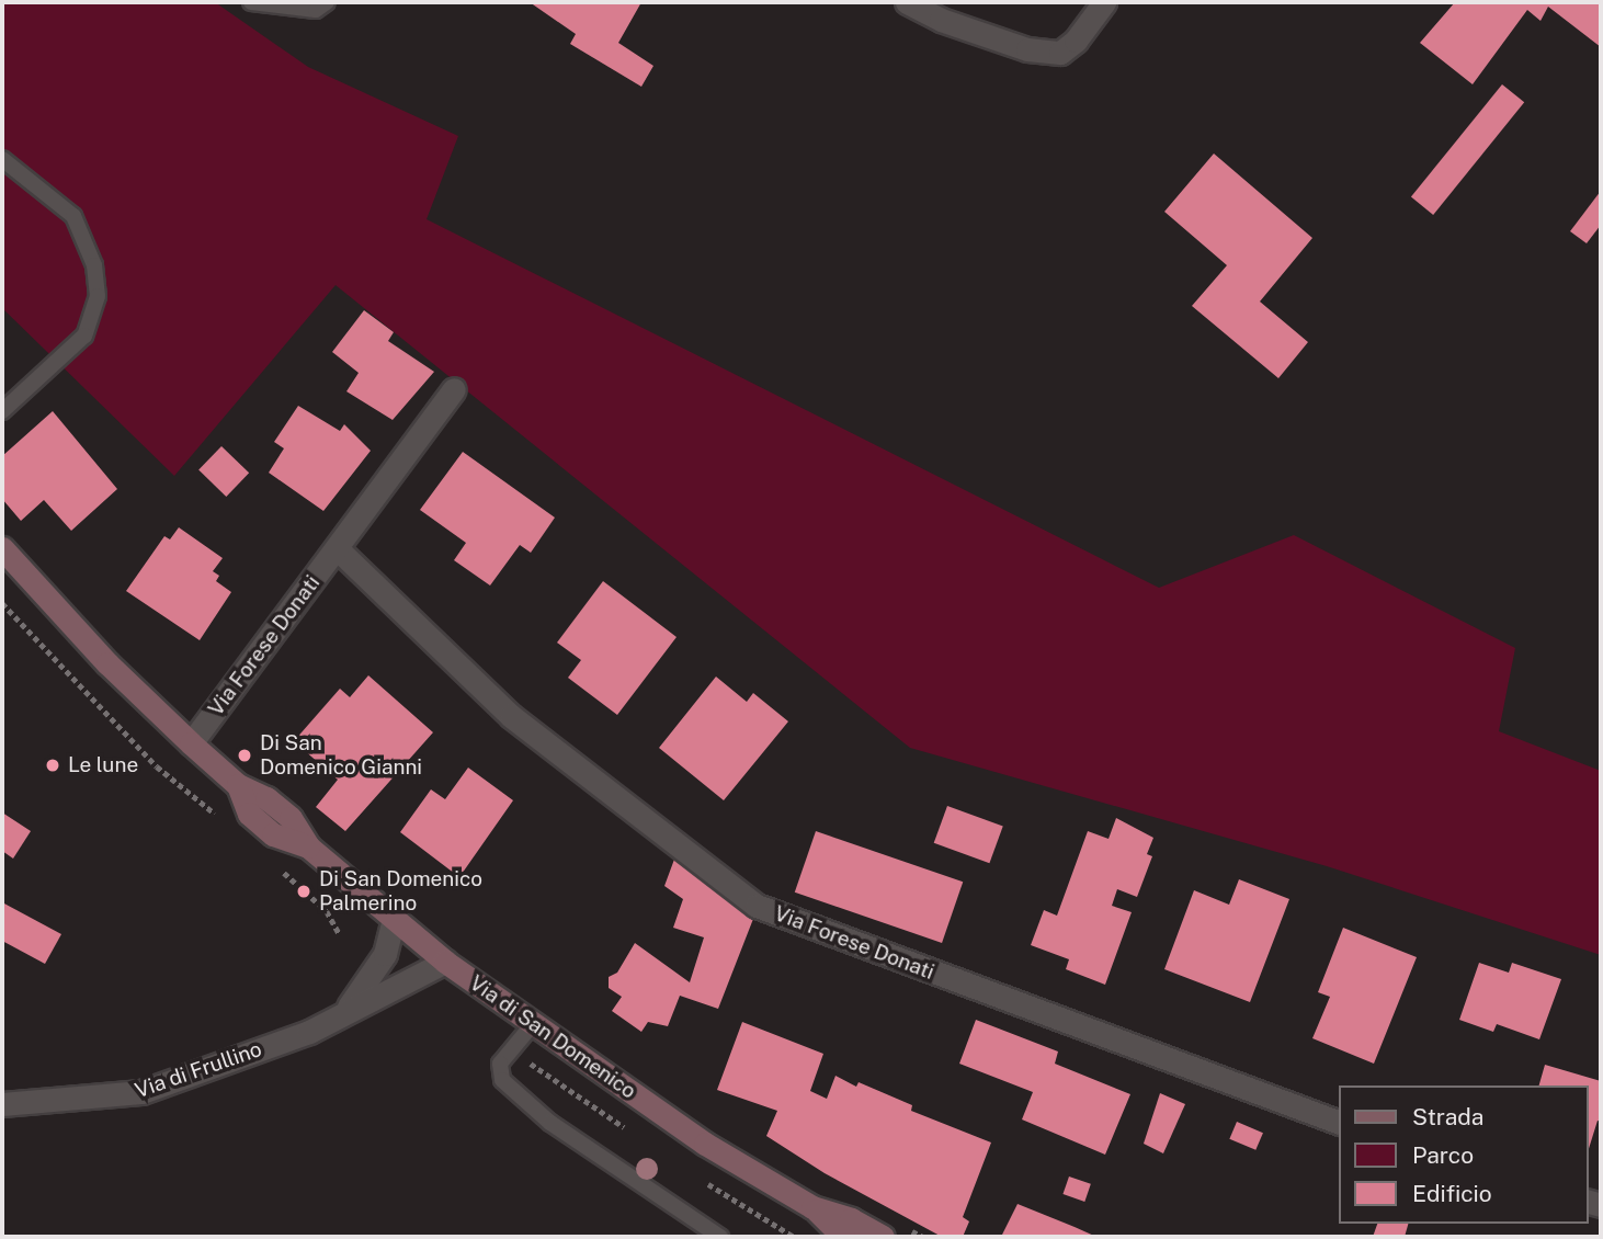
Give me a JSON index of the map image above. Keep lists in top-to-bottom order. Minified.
{"streets":{"main road":["Via di San Domenico"],"street":["Via Forese Donati","Via di Frullino"]},"crossings":[["Via Forese Donati","Via di San Domenico"],["Via di San Domenico","Via di Frullino"]],"places":["Di San Domenico Gianni","Le lune","Di San Domenico Palmerino"],"legend":["Strada","Parco","Edificio"]}
